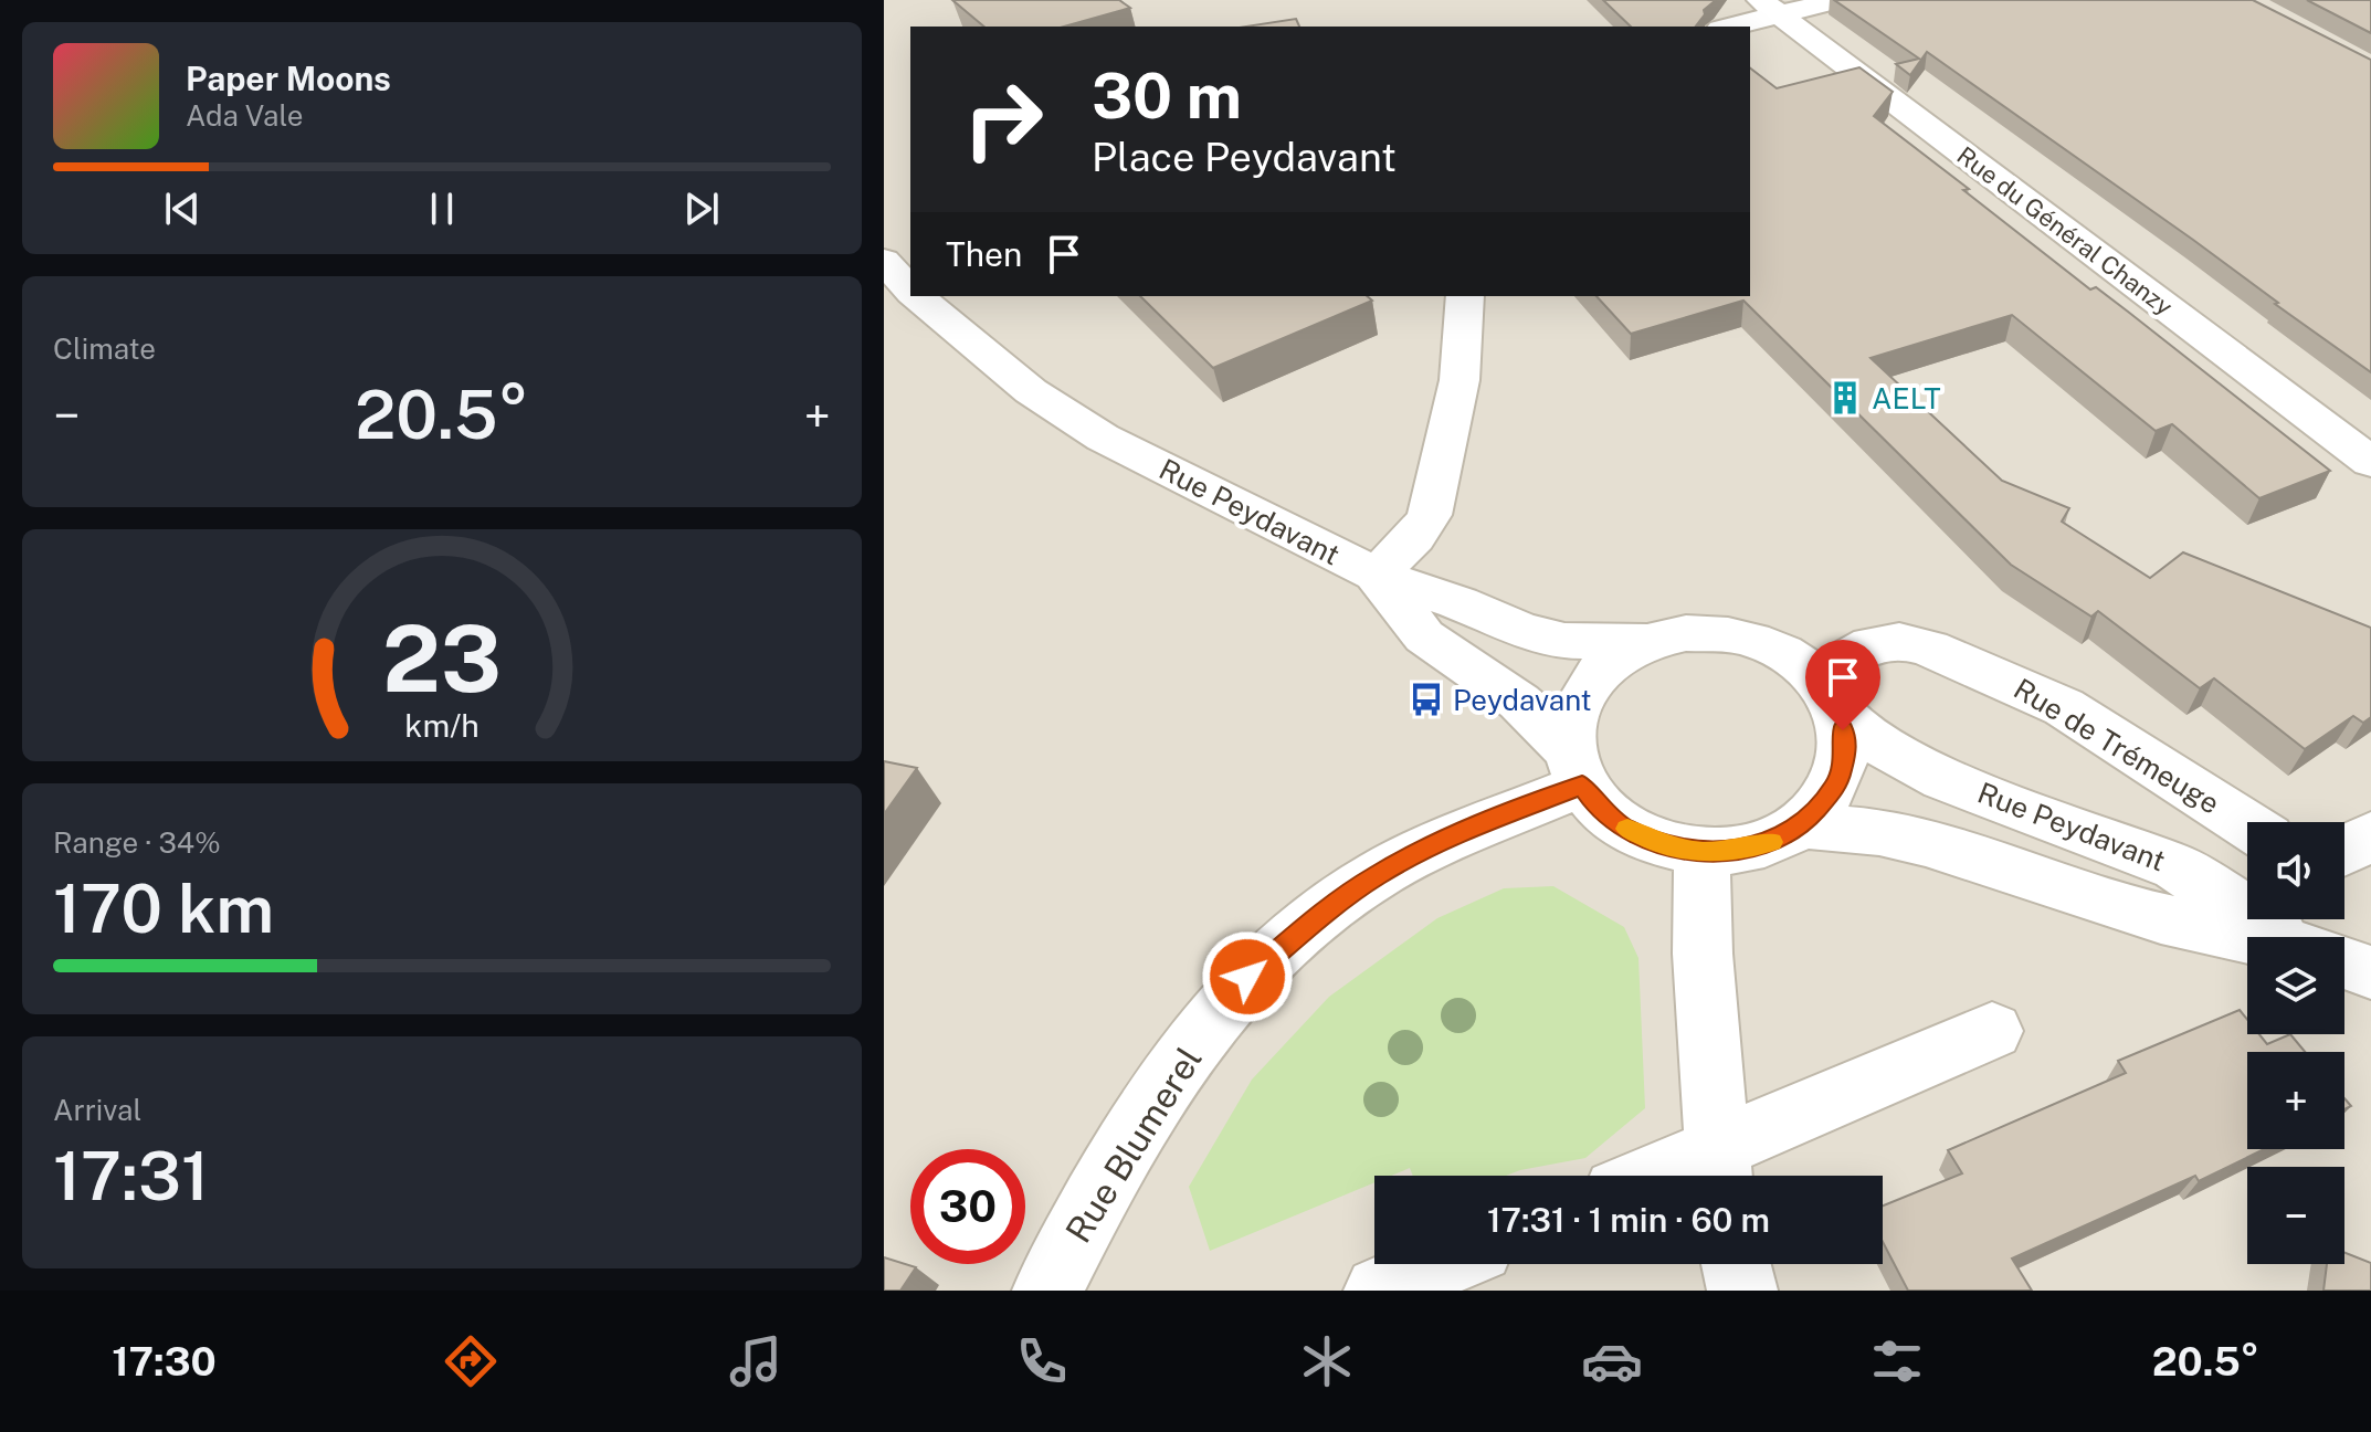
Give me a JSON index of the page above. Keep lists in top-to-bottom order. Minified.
{"streets":{"street":["Rue du Général Chanzy","Rue Peydavant","Rue de Trémeuge","Rue Blumerel"]},"crossings":[["Rue Peydavant","Rue de Trémeuge"],["Rue Peydavant","Rue Blumerel"],["Rue de Trémeuge","Rue Blumerel"]],"places":{"building":["AELT"],"bus stop":["Peydavant"]},"page":{"turn":["30 m","Place Peydavant"],"song":["Paper Moons","Ada Vale"],"then":"Then","tile":["Climate",["Range · 34%","170 km"],["Arrival","17:31"]],"heat":["−","20.5°","+"],"map_buttons":["+","−"],"limit":"30","trip":"17:31 · 1 min · 60 m","tabs":["17:30","20.5°"],"gauge":["23","km/h"]}}
